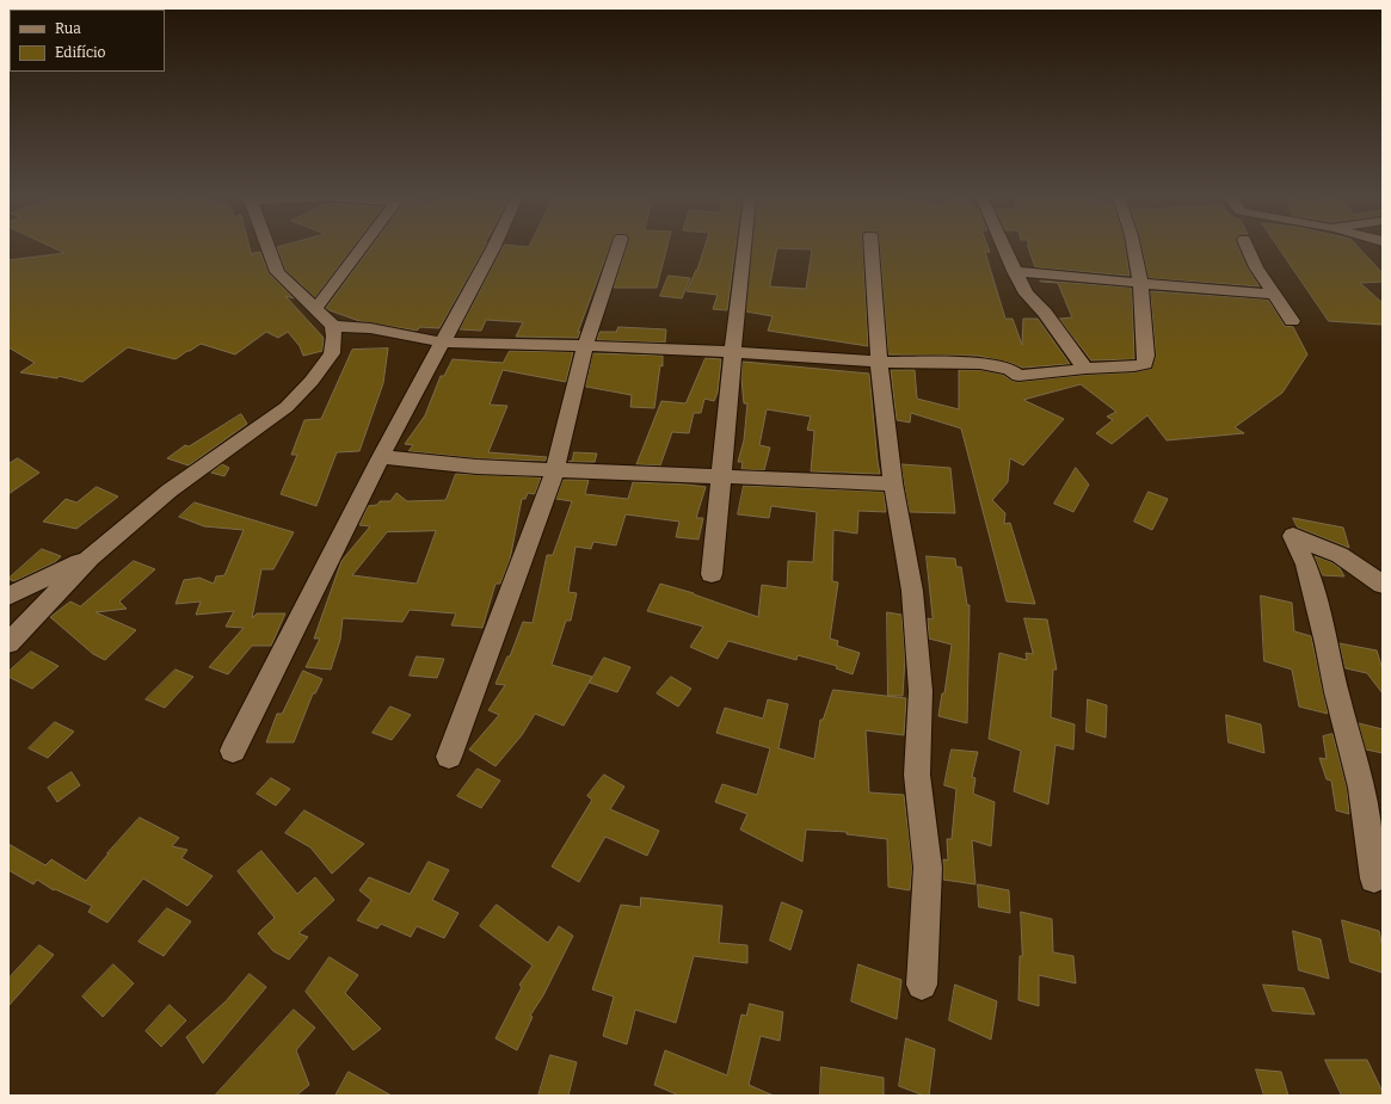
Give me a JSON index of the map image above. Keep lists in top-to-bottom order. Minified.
{"legend":["Rua","Edifício"]}
